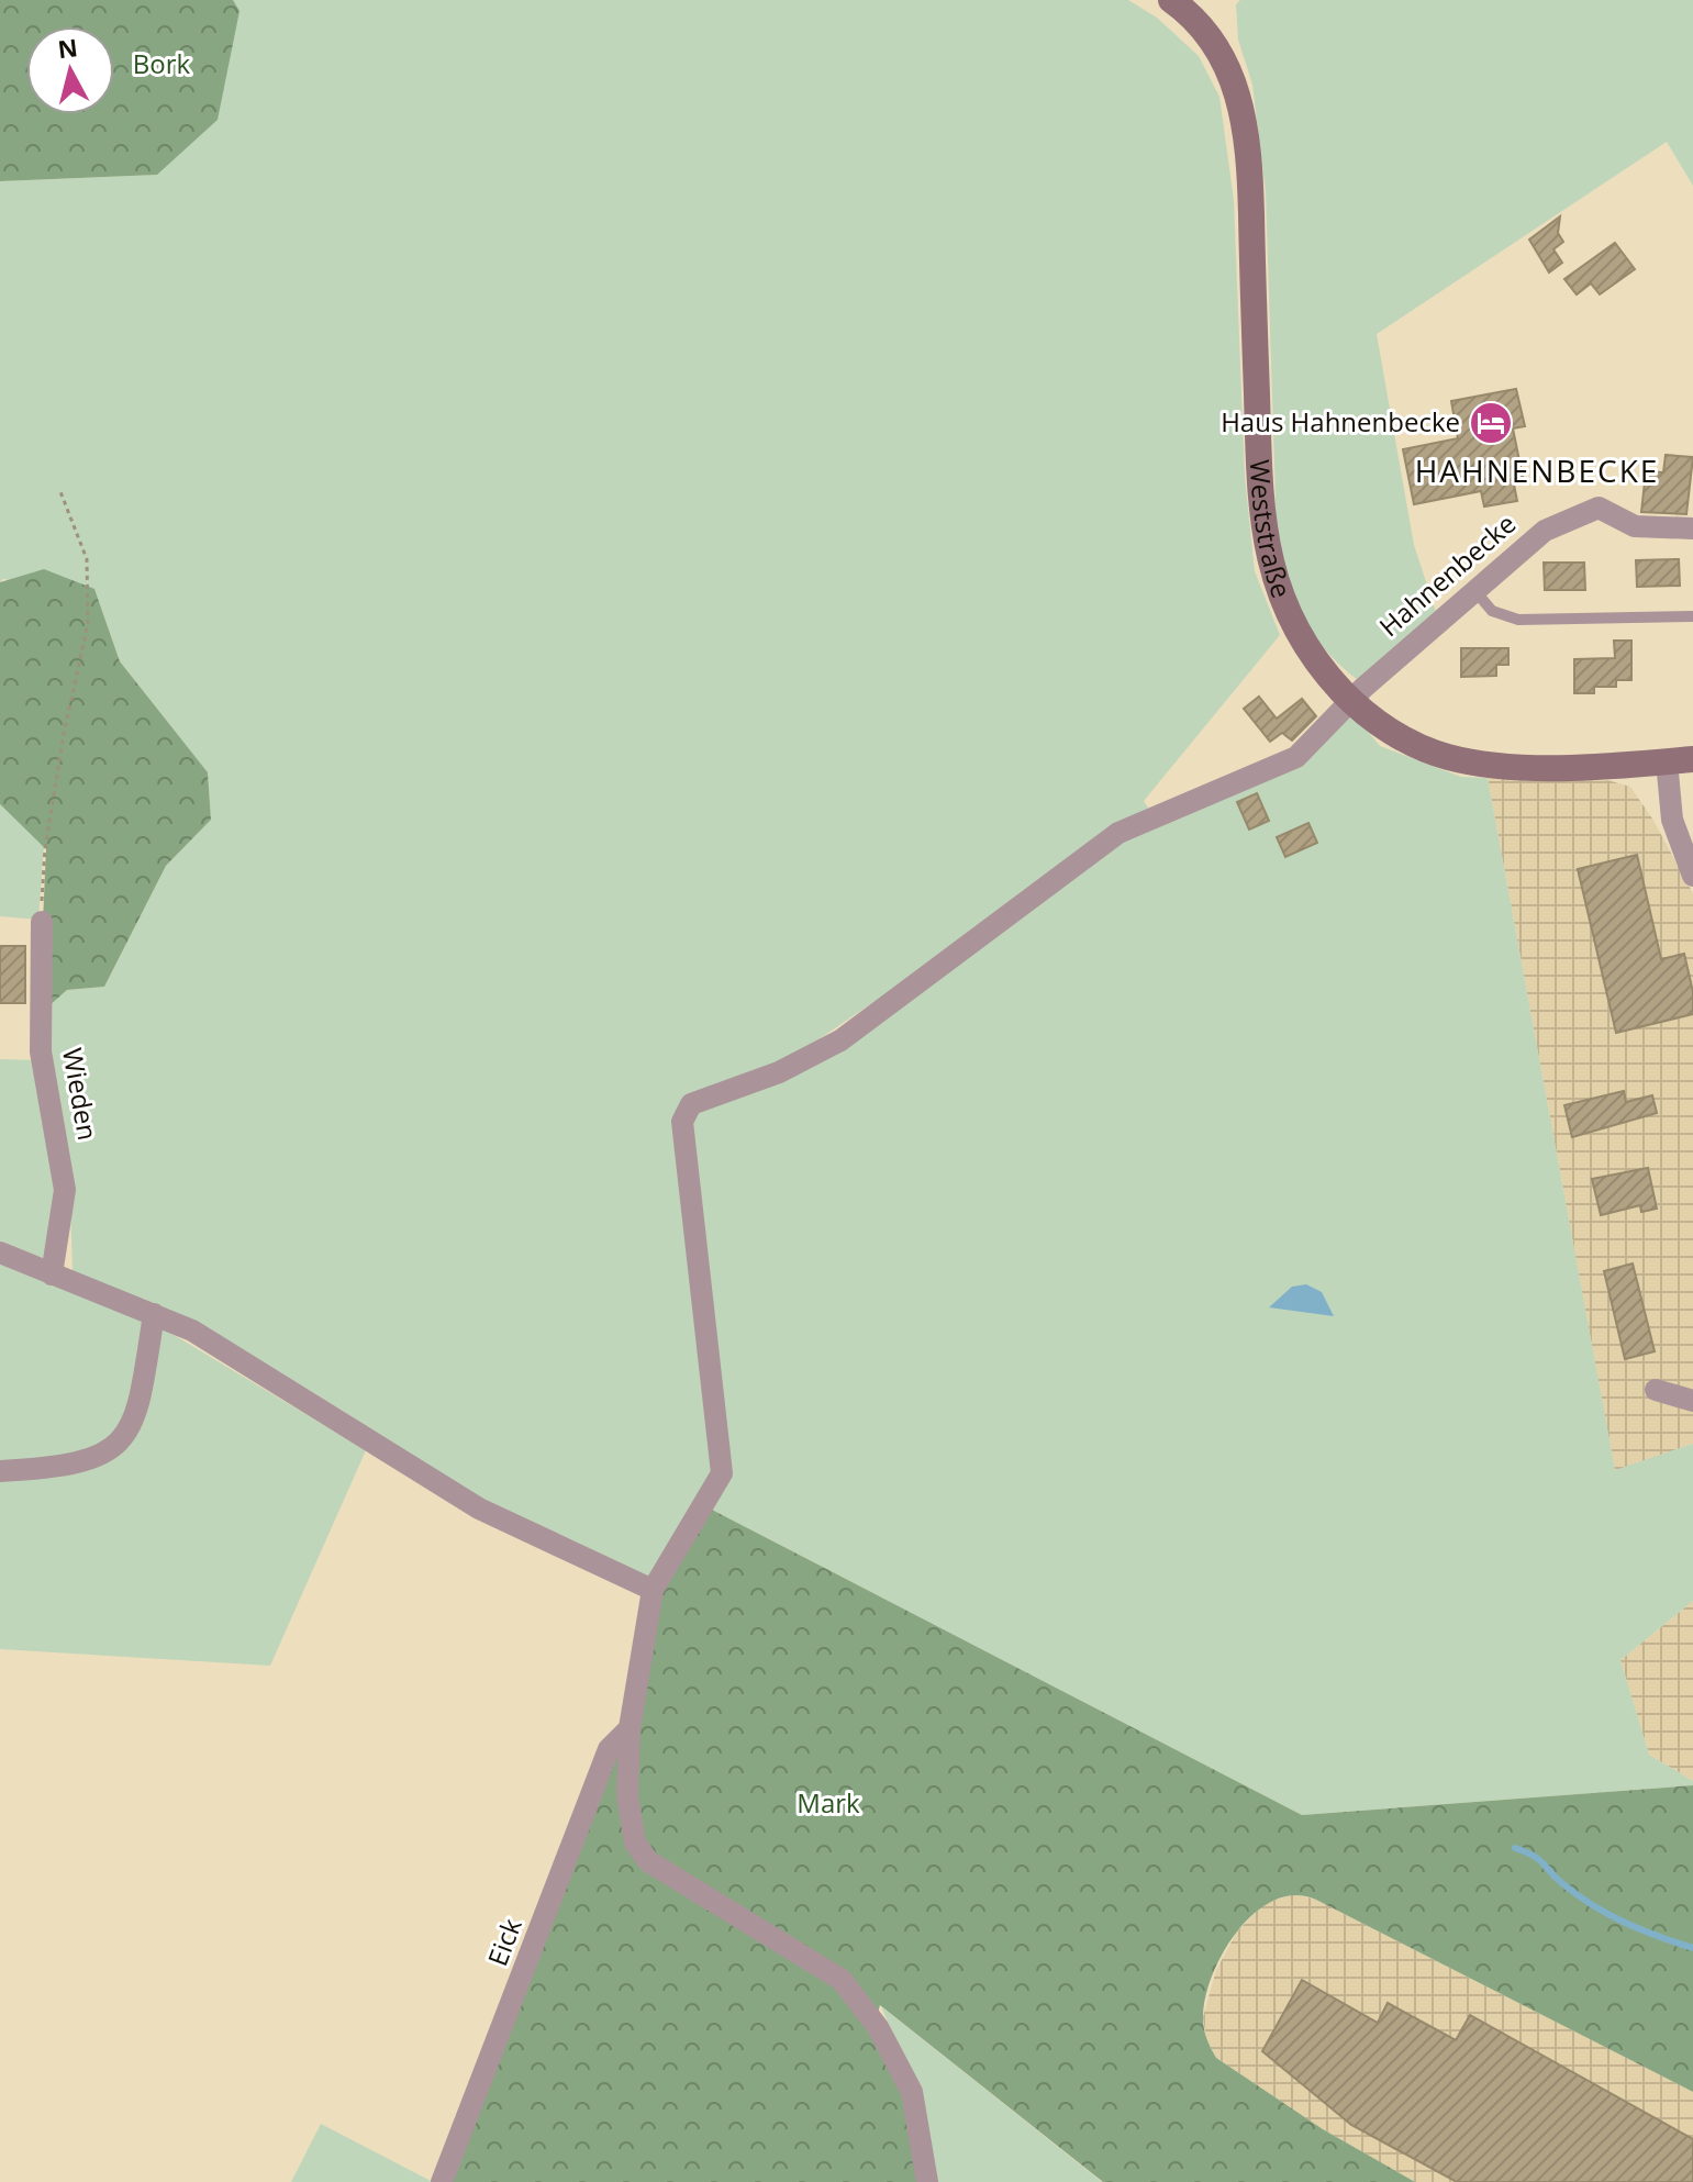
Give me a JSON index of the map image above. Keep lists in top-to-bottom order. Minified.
{"streets":{"main road":["Weststraße"],"street":["Hahnenbecke","Wieden","Eick"]},"crossings":[["Weststraße","Hahnenbecke"]],"districts":["HAHNENBECKE"],"parks":["Bork","Mark"],"places":{"hotel":["Haus Hahnenbecke"]},"north":"top"}
